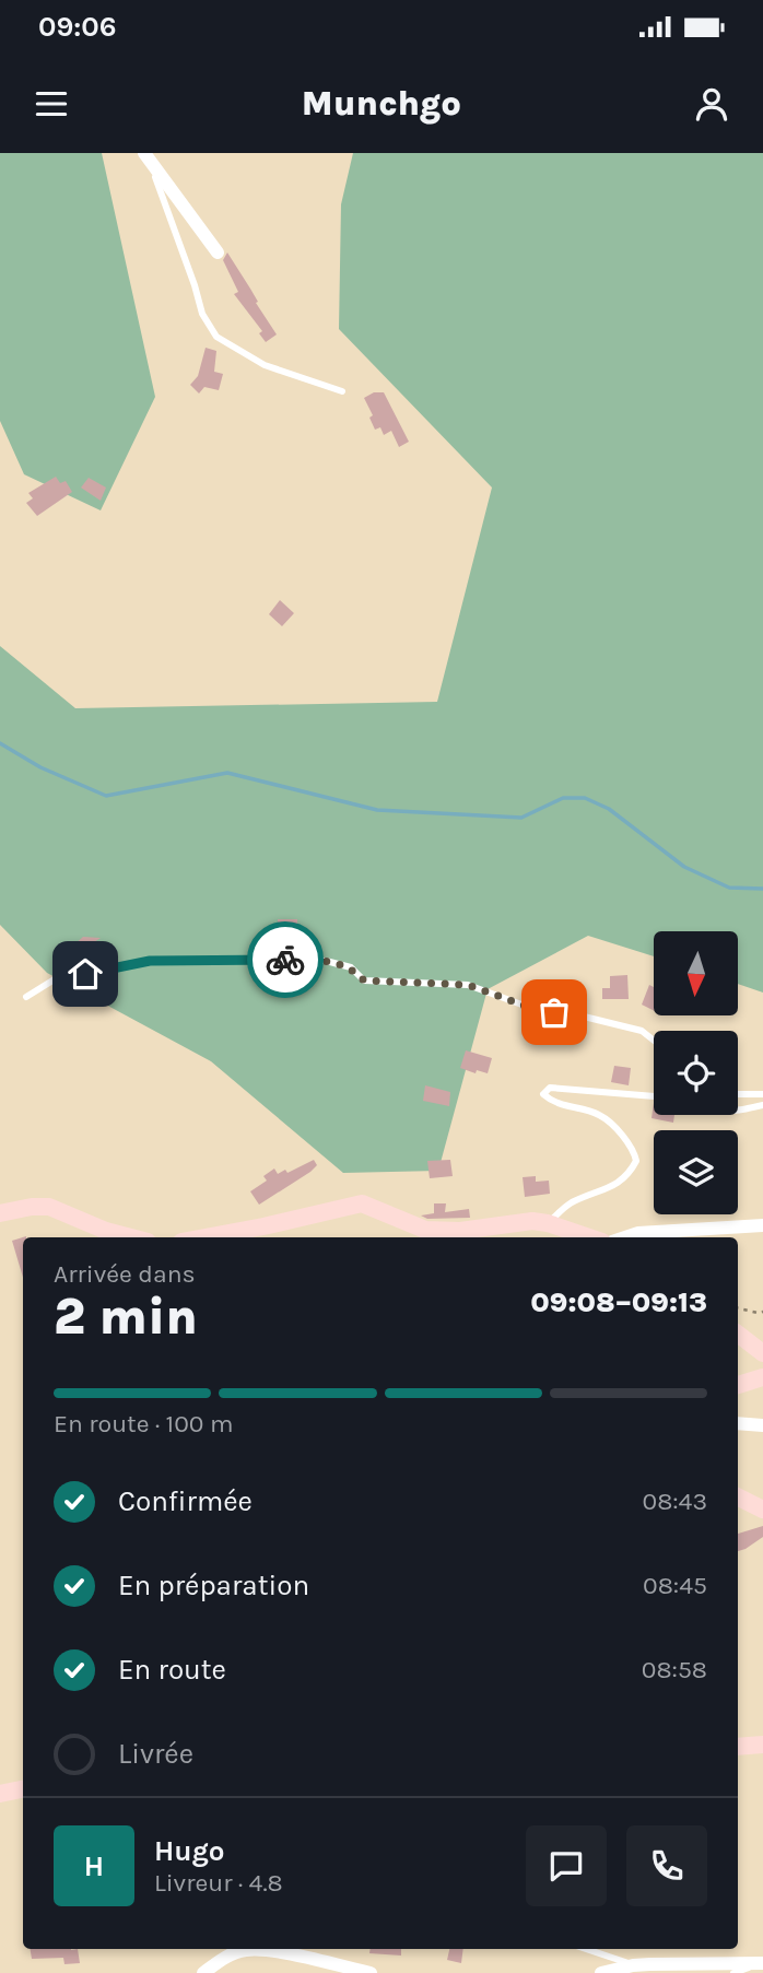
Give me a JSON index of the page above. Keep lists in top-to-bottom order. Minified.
{"north":"bottom","page":{"status":"09:06","header":"Munchgo","heading":["2 min","Arrivée dans","09:08–09:13"],"panel":["Hugo","Livreur · 4.8"],"bar":"En route · 100 m","list":[["Confirmée","08:43"],["En préparation","08:45"],["En route","08:58"],"Livrée"],"round":"H"}}
